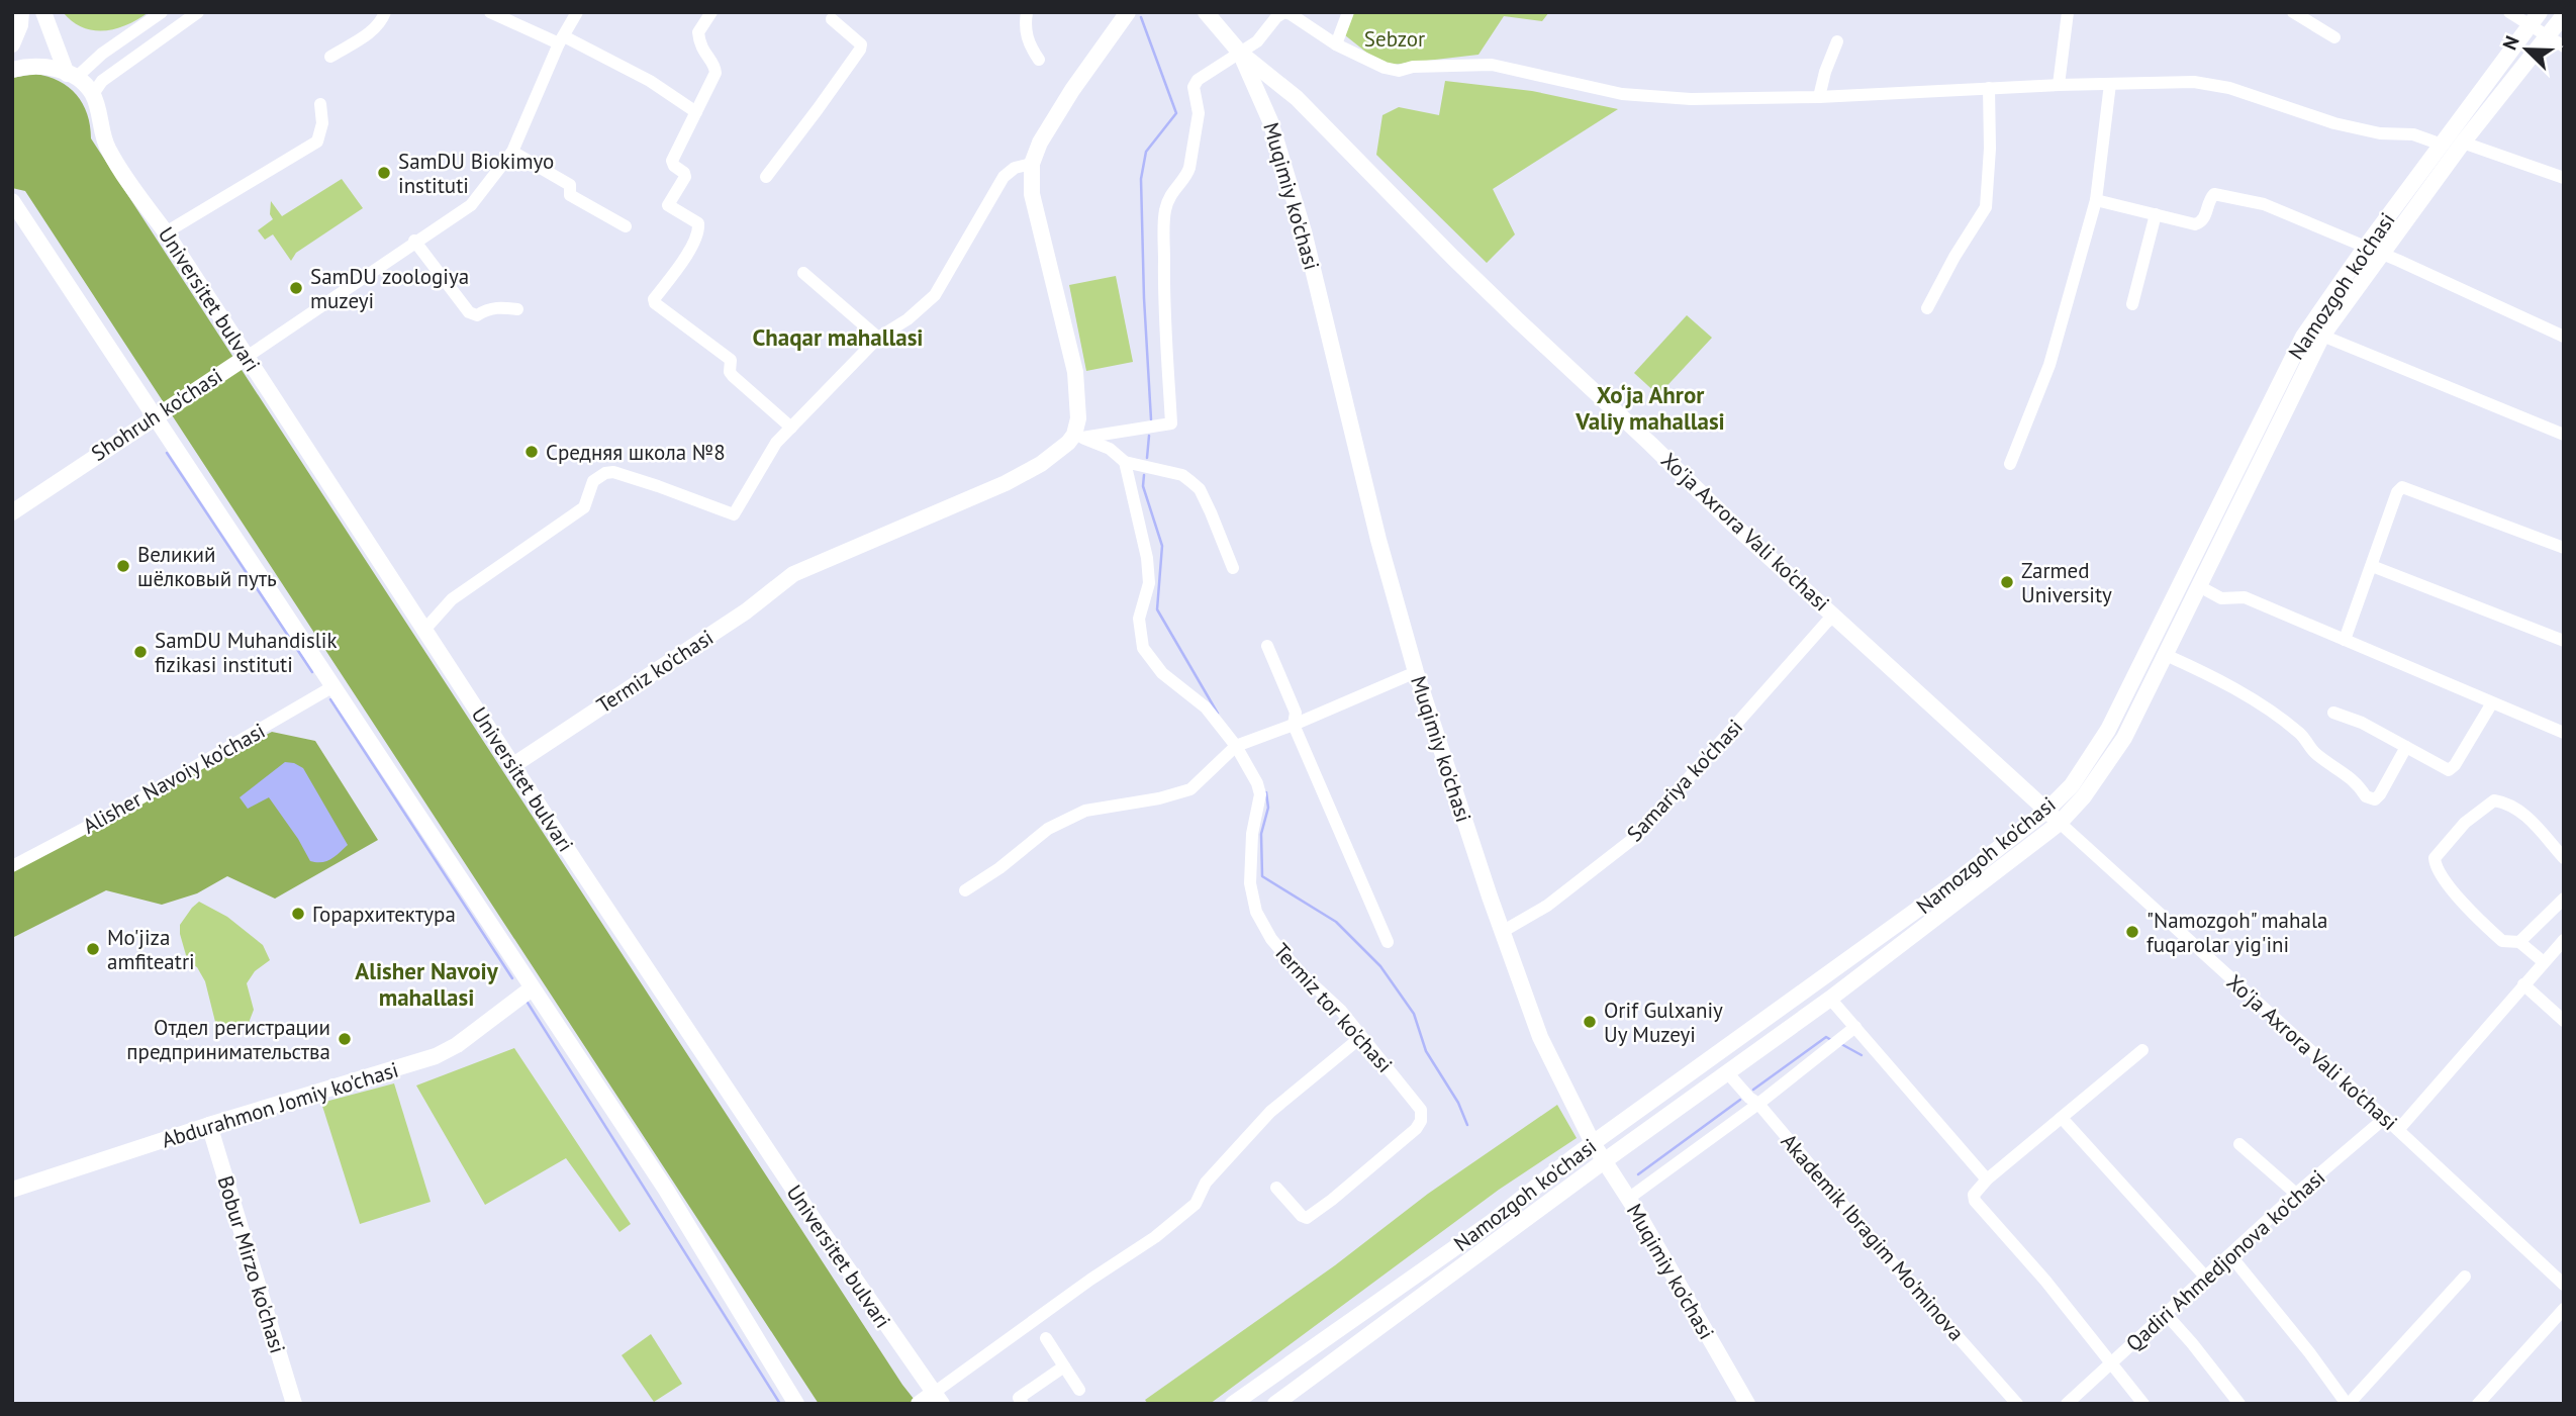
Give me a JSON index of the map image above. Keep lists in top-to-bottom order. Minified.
{"streets":{"main road":["Muqimiy ko'chasi","Namozgoh ko'chasi","Universitet bulvari","Shohruh ko'chasi","Xo'ja Axrora Vali ko'chasi","Termiz ko'chasi","Abdurahmon Jomiy ko'chasi","Bobur Mirzo ko'chasi"],"street":["Alisher Navoiy ko'chasi","Samariya ko'chasi","Termiz tor ko'chasi","Akademik Ibragim Mo'minova","Qadiri Ahmedjonova ko'chasi"]},"crossings":[["Muqimiy ko'chasi","Namozgoh ko'chasi"],["Muqimiy ko'chasi","Xo'ja Axrora Vali ko'chasi"],["Muqimiy ko'chasi","Samariya ko'chasi"],["Namozgoh ko'chasi","Xo'ja Axrora Vali ko'chasi"],["Namozgoh ko'chasi","Akademik Ibragim Mo'minova"],["Universitet bulvari","Shohruh ko'chasi"],["Universitet bulvari","Termiz ko'chasi"],["Xo'ja Axrora Vali ko'chasi","Samariya ko'chasi"],["Xo'ja Axrora Vali ko'chasi","Qadiri Ahmedjonova ko'chasi"],["Abdurahmon Jomiy ko'chasi","Bobur Mirzo ko'chasi"]],"districts":["Chaqar mahallasi","Xo‘ja Ahror Valiy mahallasi","Alisher Navoiy mahallasi"],"parks":["Sebzor"],"places":["SamDU Biokimyo instituti","SamDU zoologiya muzeyi","Средняя школа №8","Великий шёлковый путь","Zarmed University","SamDU Muhandislik fizikasi instituti","Горархитектура","\"Namozgoh\" mahala fuqarolar yig'ini","Mo'jiza amfiteatri","Orif Gulxaniy Uy Muzeyi","Отдел регистрации предпринимательства"],"north":"top left"}
